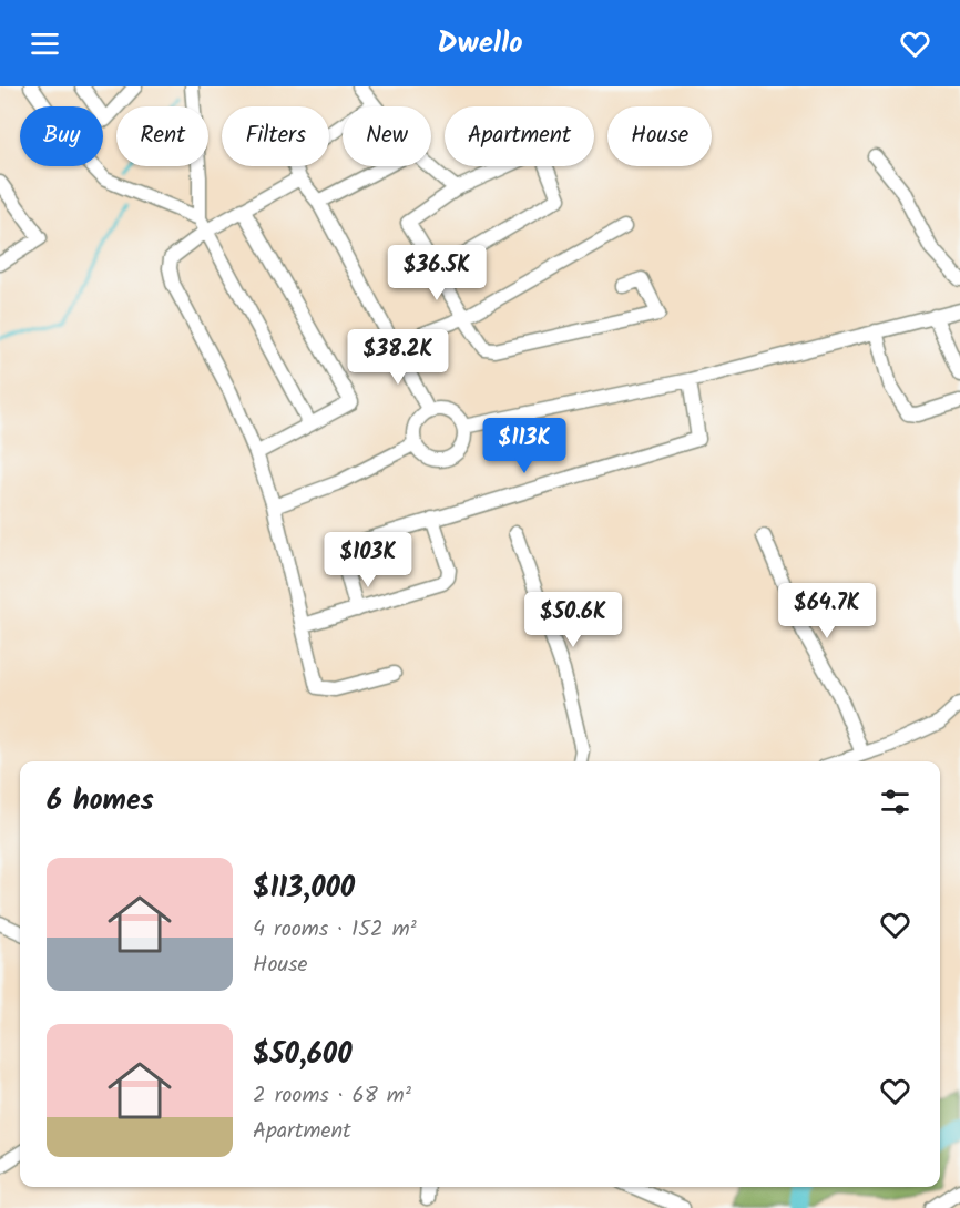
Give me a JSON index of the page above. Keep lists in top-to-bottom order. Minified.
{"page":{"header":"Dwello","chip":["Buy","Rent","Filters","New","Apartment","House"],"price":["$36.5K","$38.2K","$113K","$103K","$64.7K","$50.6K"],"heading":"6 homes","list":[{"name":"$113,000","note":"4 rooms · 152 m² · House"},{"name":"$50,600","note":"2 rooms · 68 m² · Apartment"}]}}
